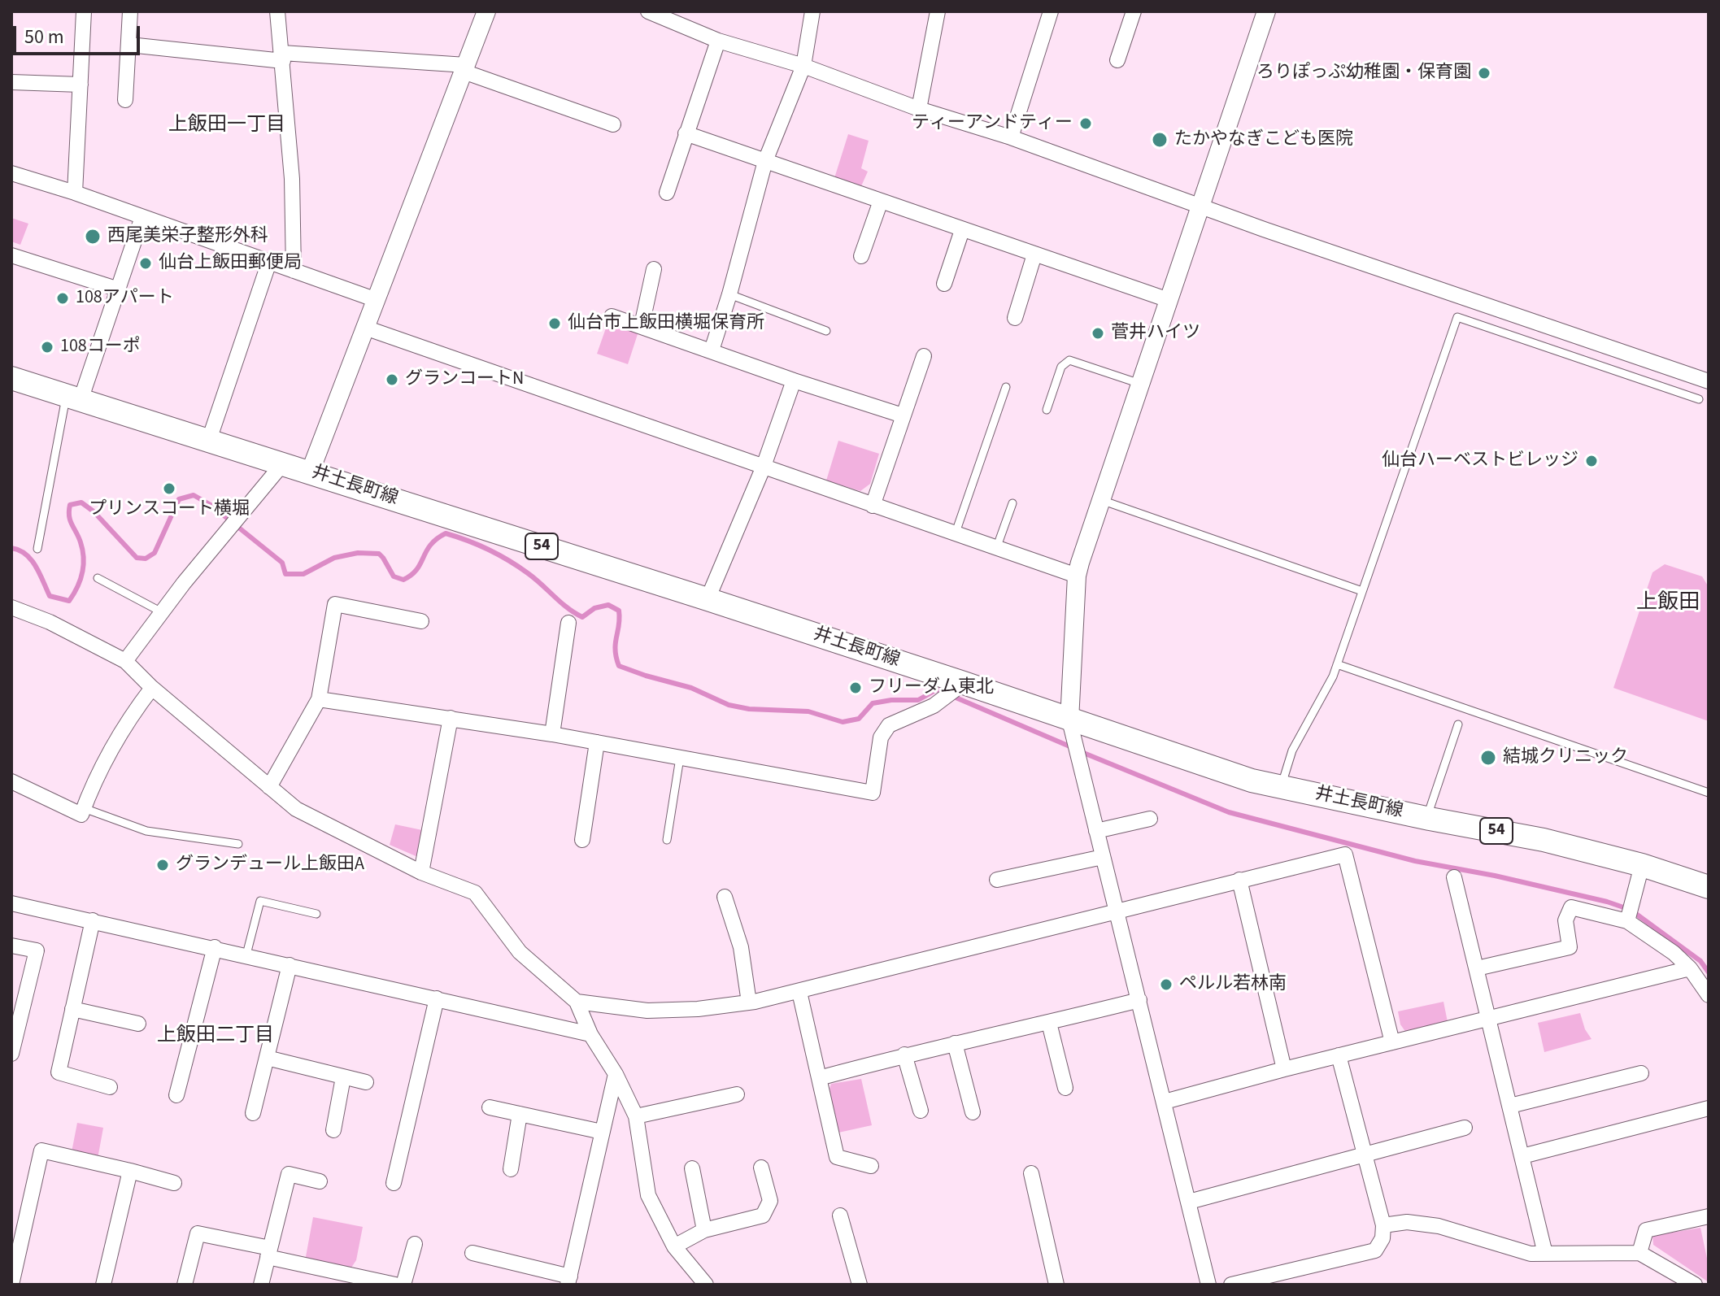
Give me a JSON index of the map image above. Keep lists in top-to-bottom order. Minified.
{"streets":{"main road":["井土長町線","54"]},"districts":["上飯田一丁目","上飯田","上飯田二丁目"],"places":["ろりぽっぷ幼稚園・保育園","ティーアンドティー","たかやなぎこども医院","西尾美栄子整形外科","仙台上飯田郵便局","108アパート","仙台市上飯田横堀保育所","菅井ハイツ","108コーポ","グランコートN","仙台ハーベストビレッジ","プリンスコート横堀","フリーダム東北","結城クリニック","グランデュール上飯田A","ペルル若林南"],"scale_bar":"50 m"}
